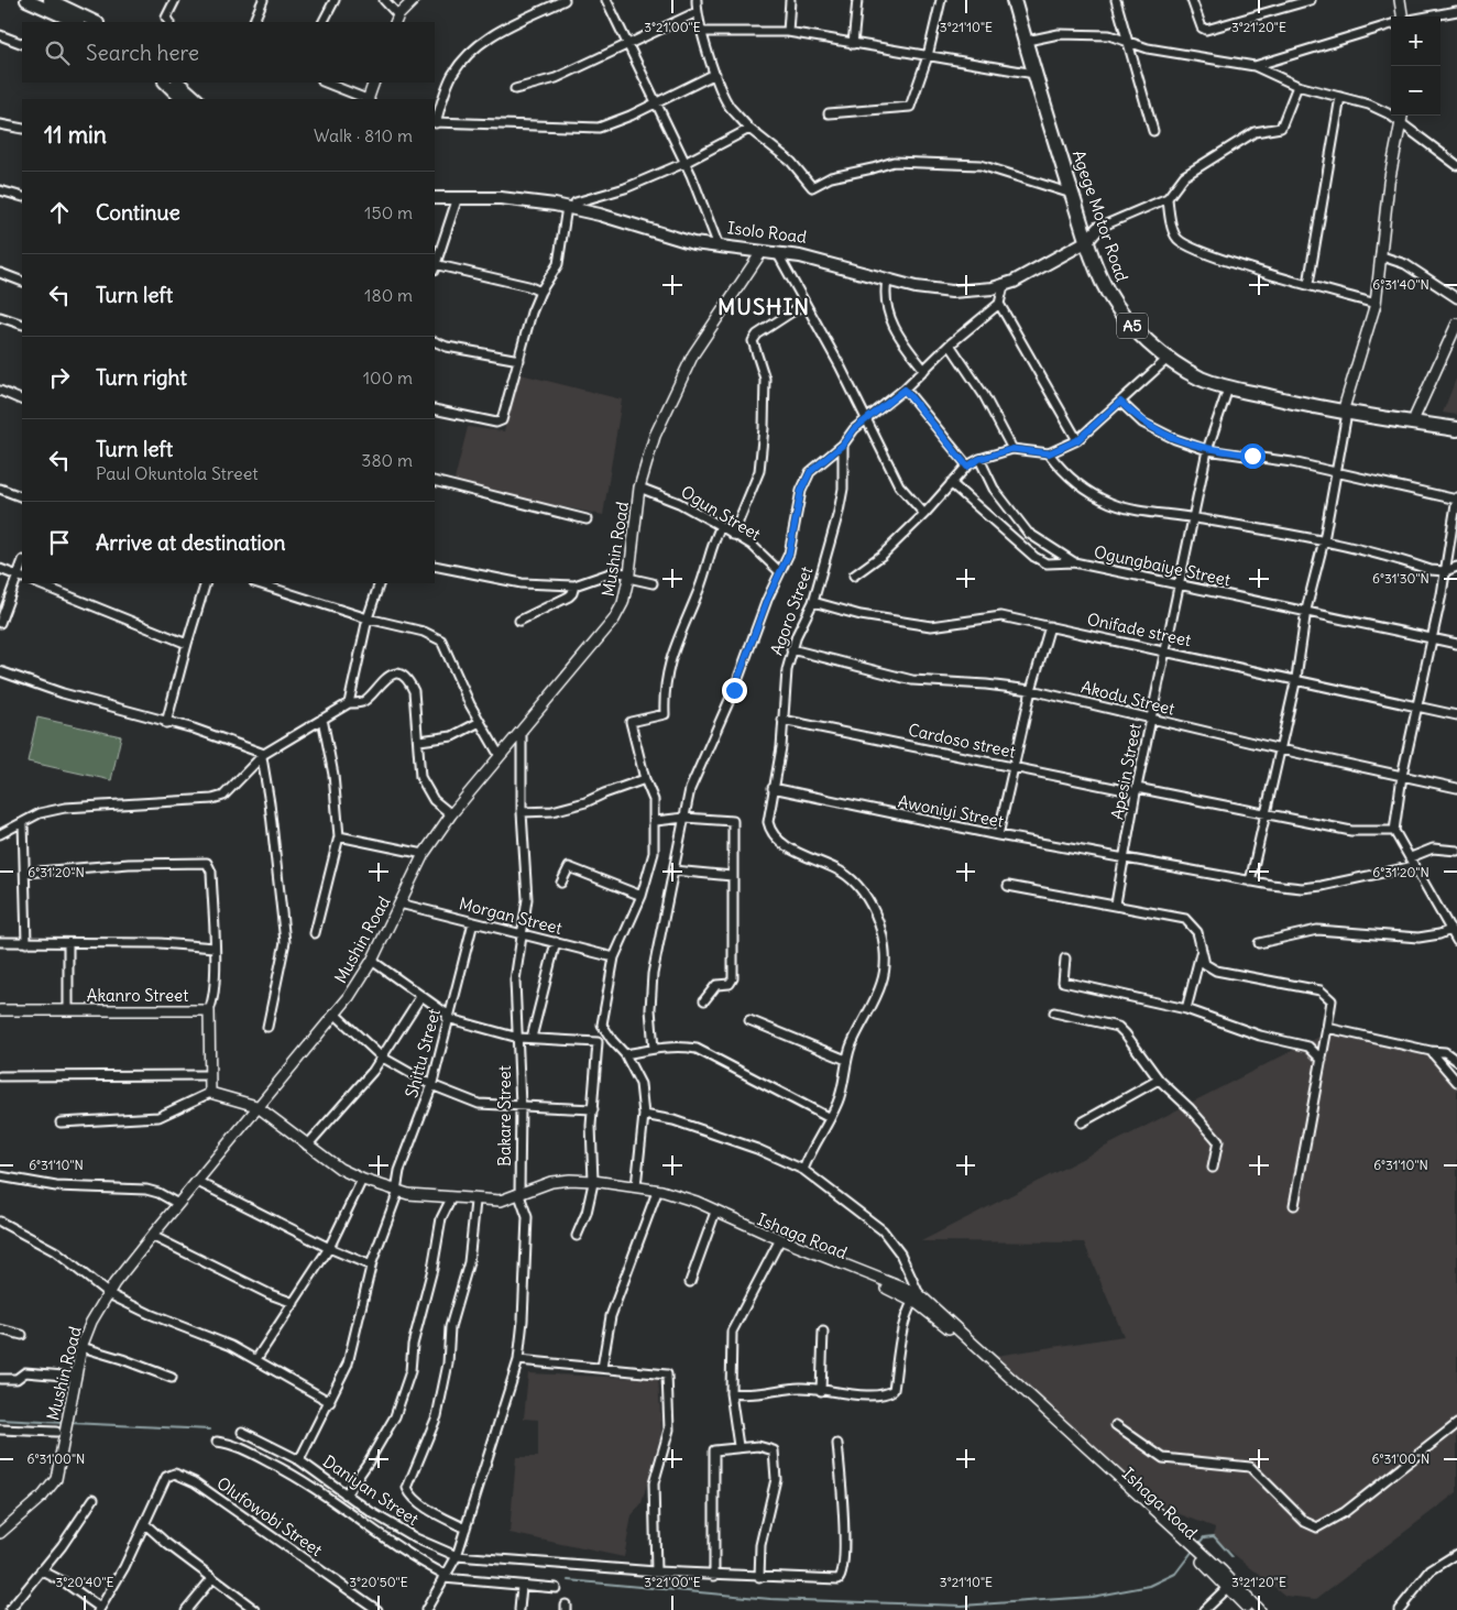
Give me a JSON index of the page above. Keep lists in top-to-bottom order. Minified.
{"streets":{"highway":["Agege Motor Road","A5"],"main road":["Isolo Road","Mushin Road","Akanro Street","Ishaga Road"],"street":["Ogun Street","Ogungbaiye Street","Agoro Street","Onifade street","Akodu Street","Cardoso street","Apesin Street","Awoniyi Street","Morgan Street","Shittu Street","Bakare Street","Daniyan Street","Olufowobi Street"]},"crossings":[["Agege Motor Road","Isolo Road"],["Agege Motor Road","Apesin Street"],["Isolo Road","Mushin Road"],["Ogun Street","Mushin Road"],["Mushin Road","Morgan Street"],["Mushin Road","Bakare Street"],["Mushin Road","Ishaga Road"],["Ogungbaiye Street","Apesin Street"],["Agoro Street","Onifade street"],["Agoro Street","Akodu Street"],["Agoro Street","Cardoso street"],["Agoro Street","Awoniyi Street"],["Onifade street","Apesin Street"],["Akodu Street","Apesin Street"],["Cardoso street","Apesin Street"],["Apesin Street","Awoniyi Street"],["Morgan Street","Shittu Street"],["Morgan Street","Bakare Street"],["Shittu Street","Ishaga Road"],["Shittu Street","Daniyan Street"],["Bakare Street","Ishaga Road"],["Bakare Street","Daniyan Street"]],"districts":["MUSHIN"],"page":{"map_buttons":["+","−"],"search":"Search here","heading":["11 min","Walk · 810 m"],"list":[["Continue","150 m"],["Turn left","180 m"],["Turn right","100 m"],["Turn left","Paul Okuntola Street","380 m"],"Arrive at destination"]},"coordinates":["3°21'00\"E","3°21'10\"E","3°21'20\"E","6°31'40\"N","6°31'30\"N","6°31'20\"N","6°31'10\"N","6°31'00\"N","3°20'40\"E","3°20'50\"E"]}
